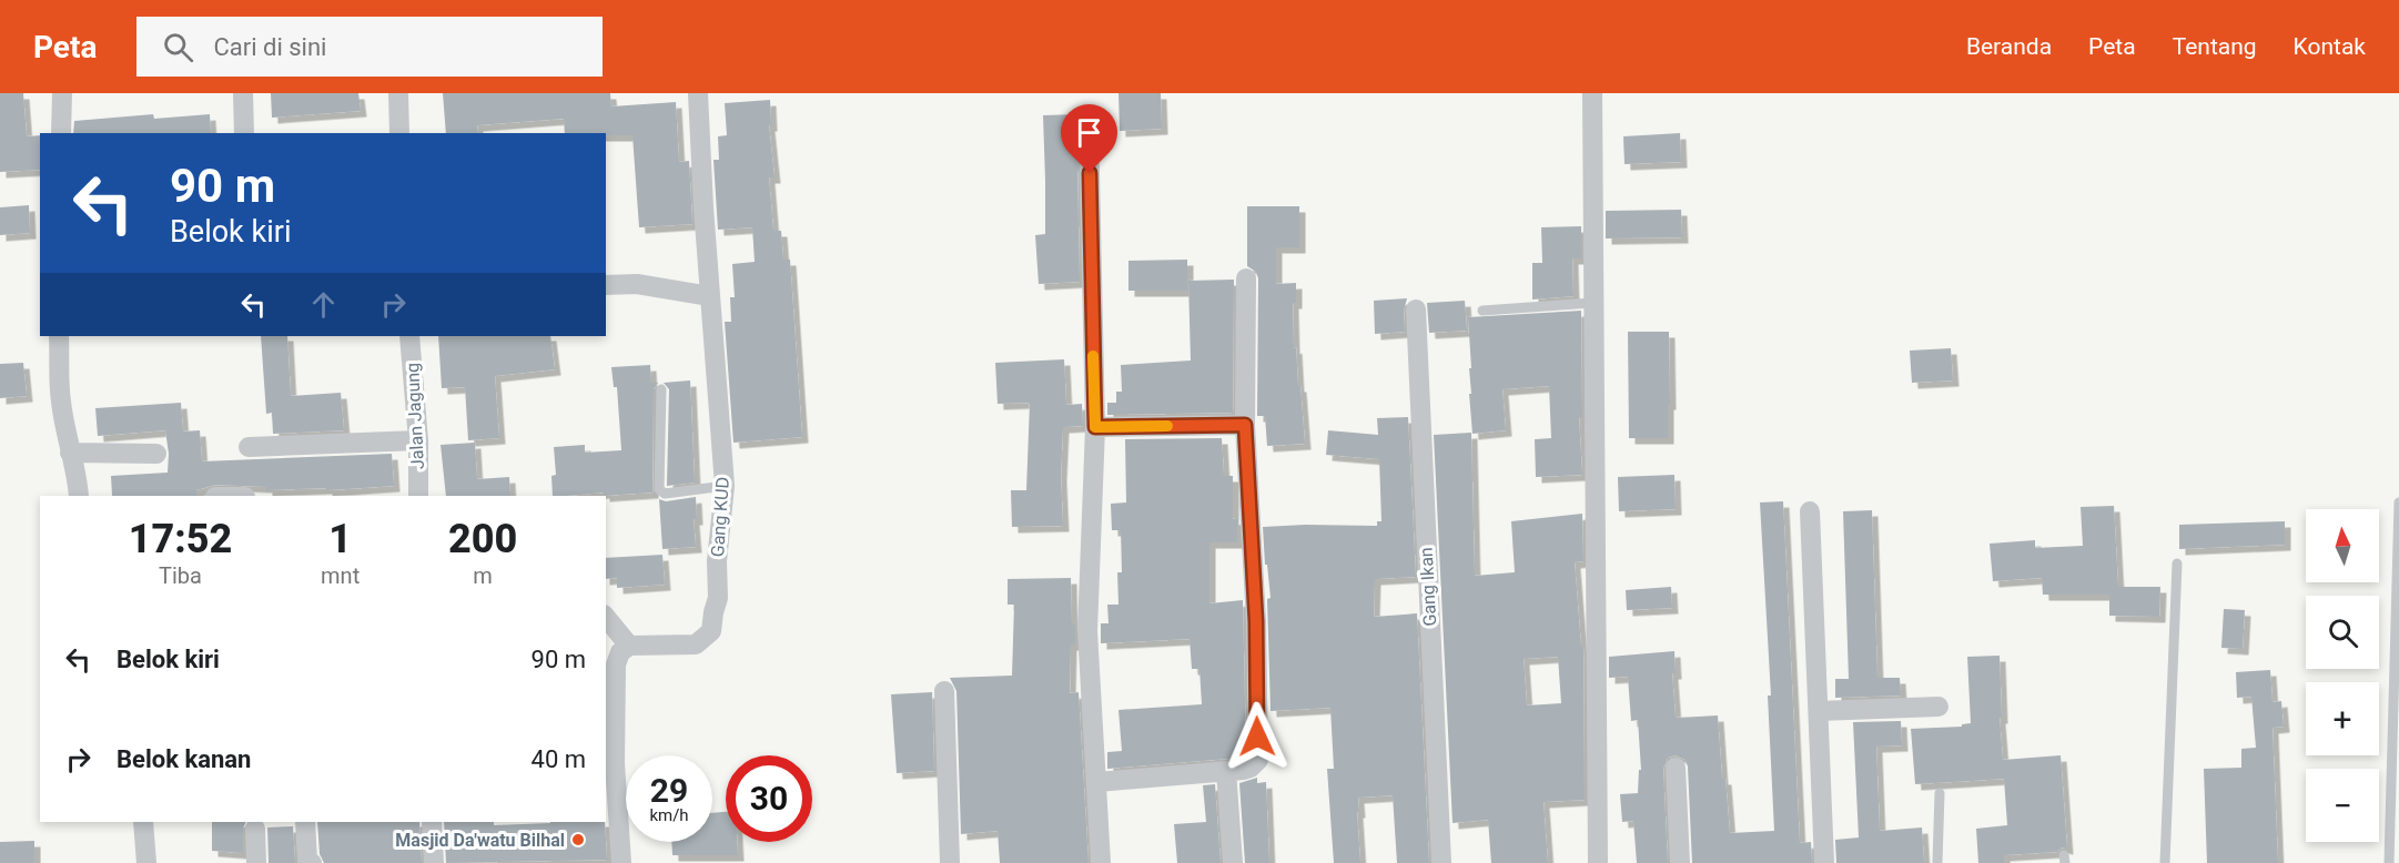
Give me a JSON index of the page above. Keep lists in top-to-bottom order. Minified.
{"streets":{"street":["Jalan Jagung","Gang KUD","Gang Ikan"]},"places":["Masjid Da'watu Bilhal"],"north":"top","page":{"header":"Peta","search":"Cari di sini","nav":["Beranda","Peta","Tentang","Kontak"],"turn":["90 m","Belok kiri"],"eta":["17:52","Tiba","1","mnt","200","m"],"map_buttons":["+","−"],"list":[{"name":"Belok kiri","value":"90 m"},{"name":"Belok kanan","value":"40 m"}],"speed":"29 km/h","limit":"30"}}
